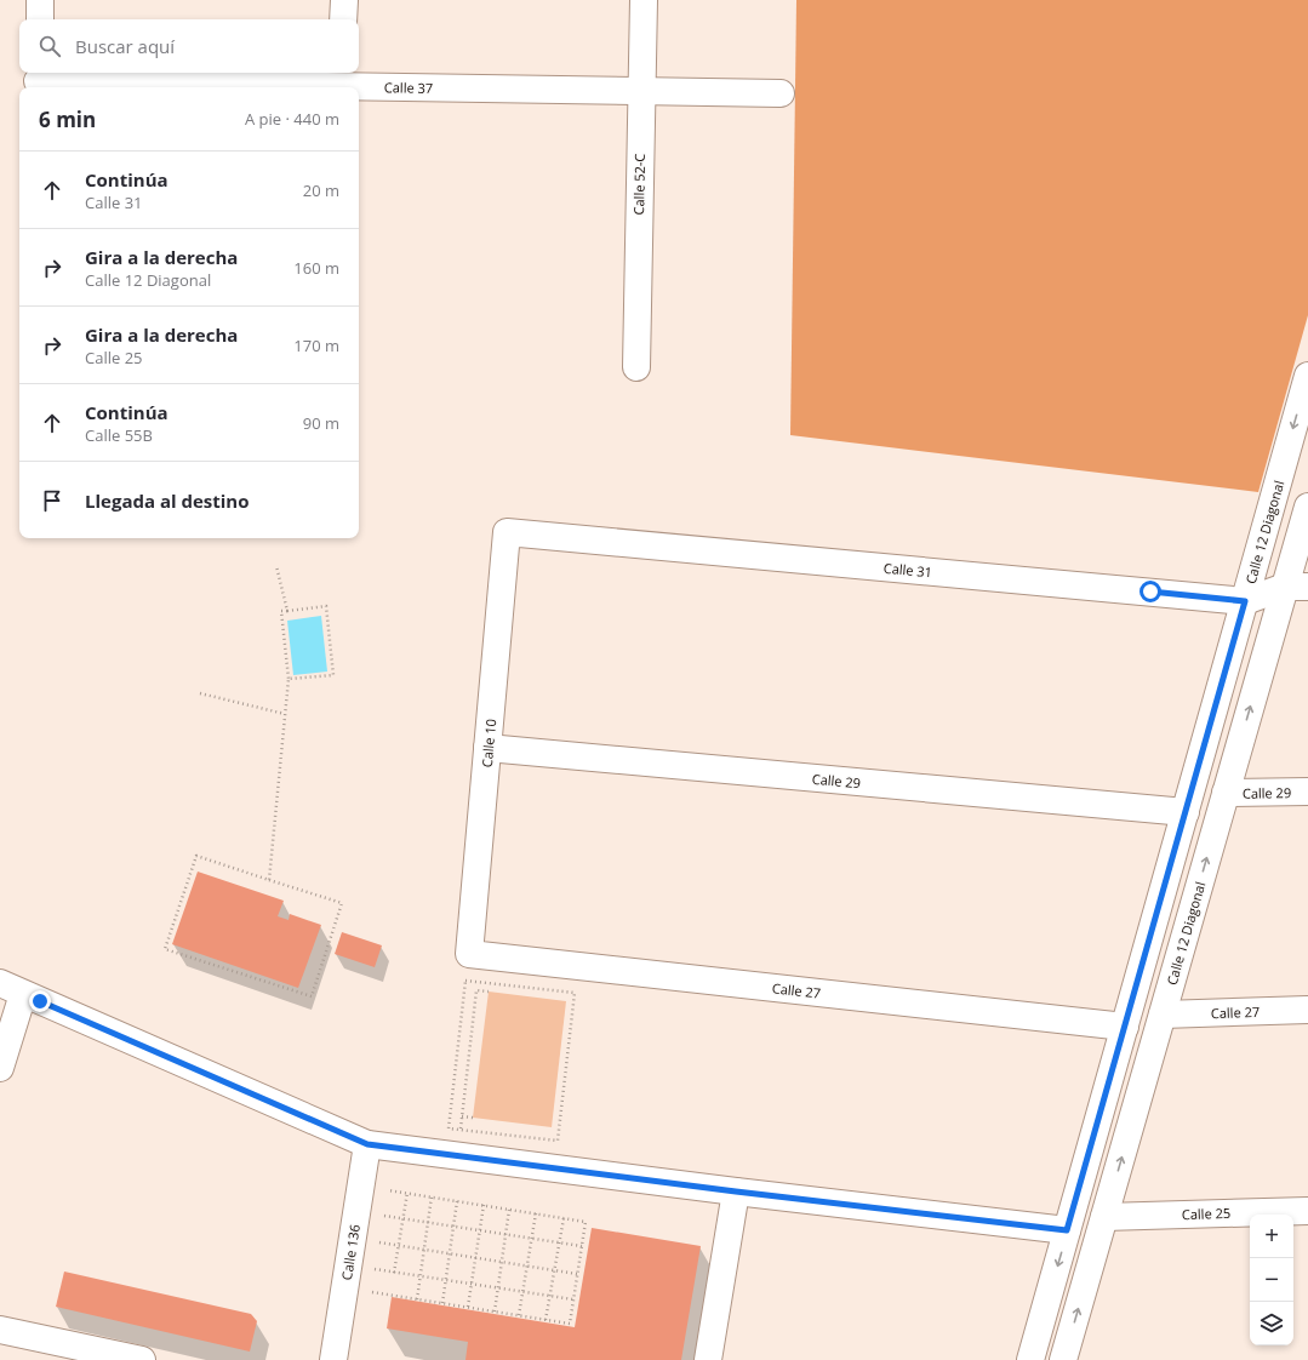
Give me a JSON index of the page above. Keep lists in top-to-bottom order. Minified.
{"streets":{"street":["Calle 37","Calle 52-C","Calle 12 Diagonal","Calle 31","Calle 10","Calle 29","Calle 27","Calle 25","Calle 136"]},"crossings":[["Calle 37","Calle 52-C"],["Calle 12 Diagonal","Calle 31"],["Calle 12 Diagonal","Calle 29"],["Calle 12 Diagonal","Calle 27"],["Calle 12 Diagonal","Calle 25"],["Calle 31","Calle 10"],["Calle 10","Calle 29"],["Calle 10","Calle 27"]],"page":{"search":"Buscar aquí","heading":["6 min","A pie · 440 m"],"list":[["Continúa","Calle 31","20 m"],["Gira a la derecha","Calle 12 Diagonal","160 m"],["Gira a la derecha","Calle 25","170 m"],["Continúa","Calle 55B","90 m"],"Llegada al destino"],"map_buttons":["+","−"]}}
